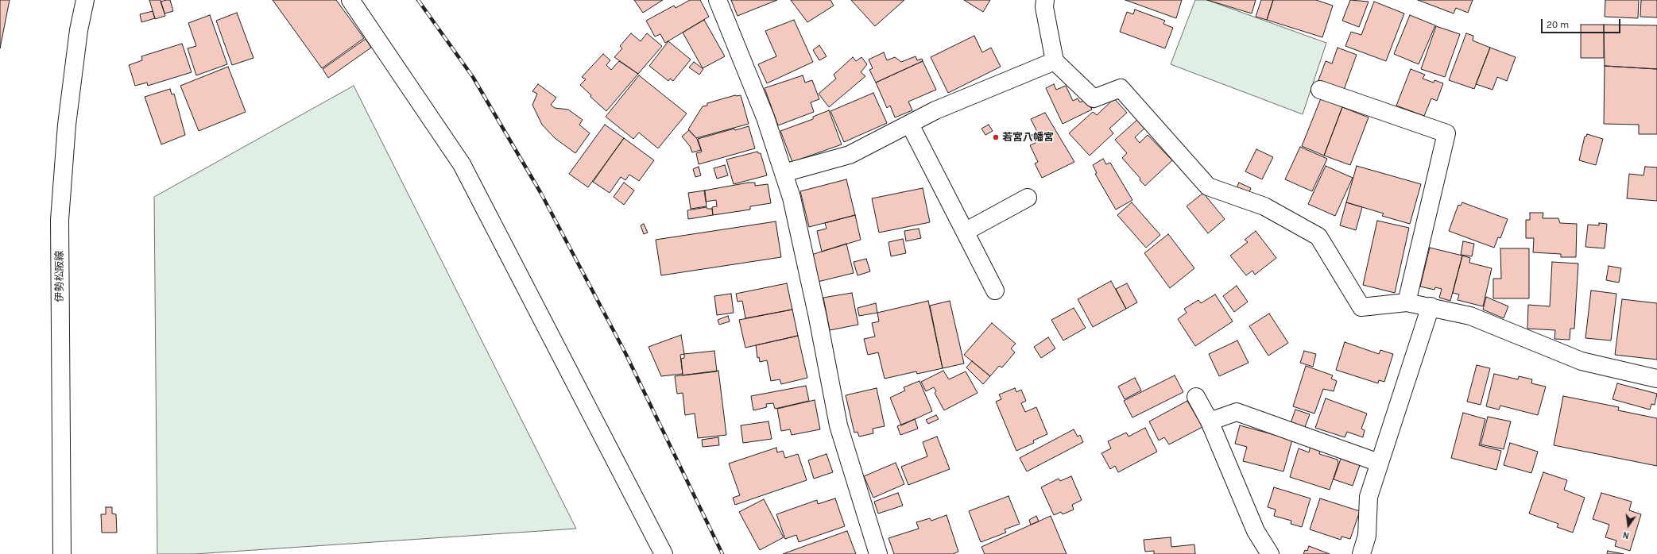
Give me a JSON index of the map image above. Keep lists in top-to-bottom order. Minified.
{"streets":{"street":["伊勢松阪線"]},"places":["若宮八幡宮"],"scale_bar":"20 m","north":"bottom"}
